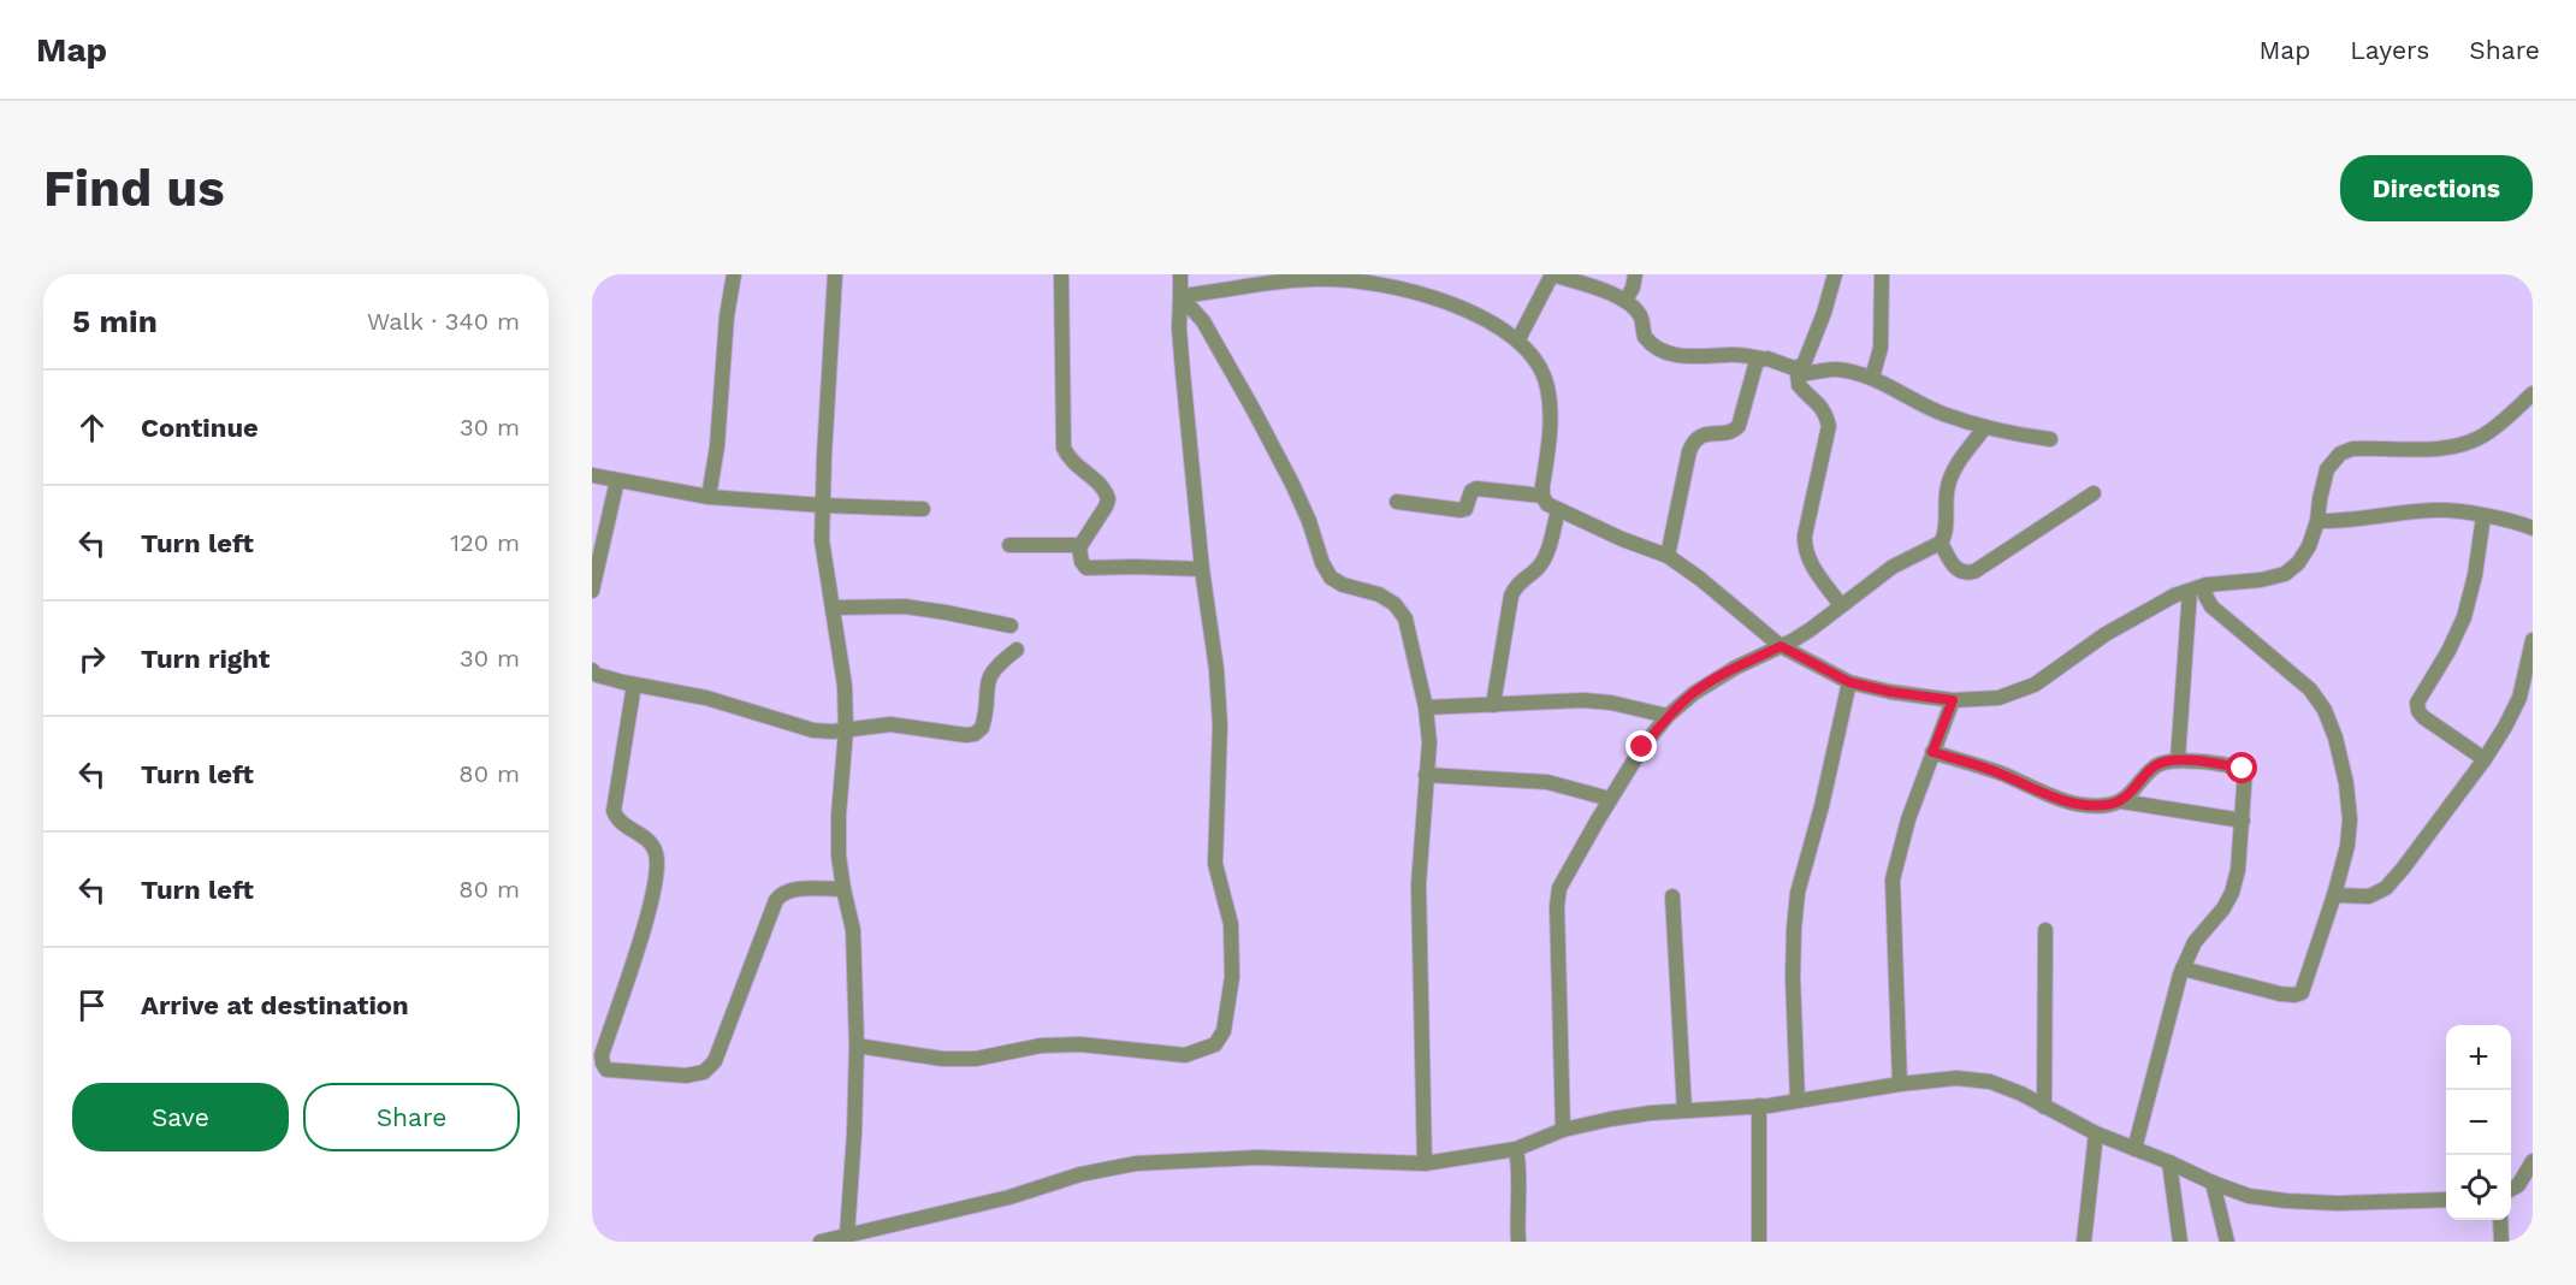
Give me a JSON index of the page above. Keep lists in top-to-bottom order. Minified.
{"page":{"header":"Map","nav":["Map","Layers","Share"],"buttons":["Directions",["Save","Share"]],"title":"Find us","heading":["5 min","Walk · 340 m"],"list":[["Continue","30 m"],["Turn left","120 m"],["Turn right","30 m"],["Turn left","80 m"],["Turn left","80 m"],"Arrive at destination"],"map_buttons":["+","−"]}}
